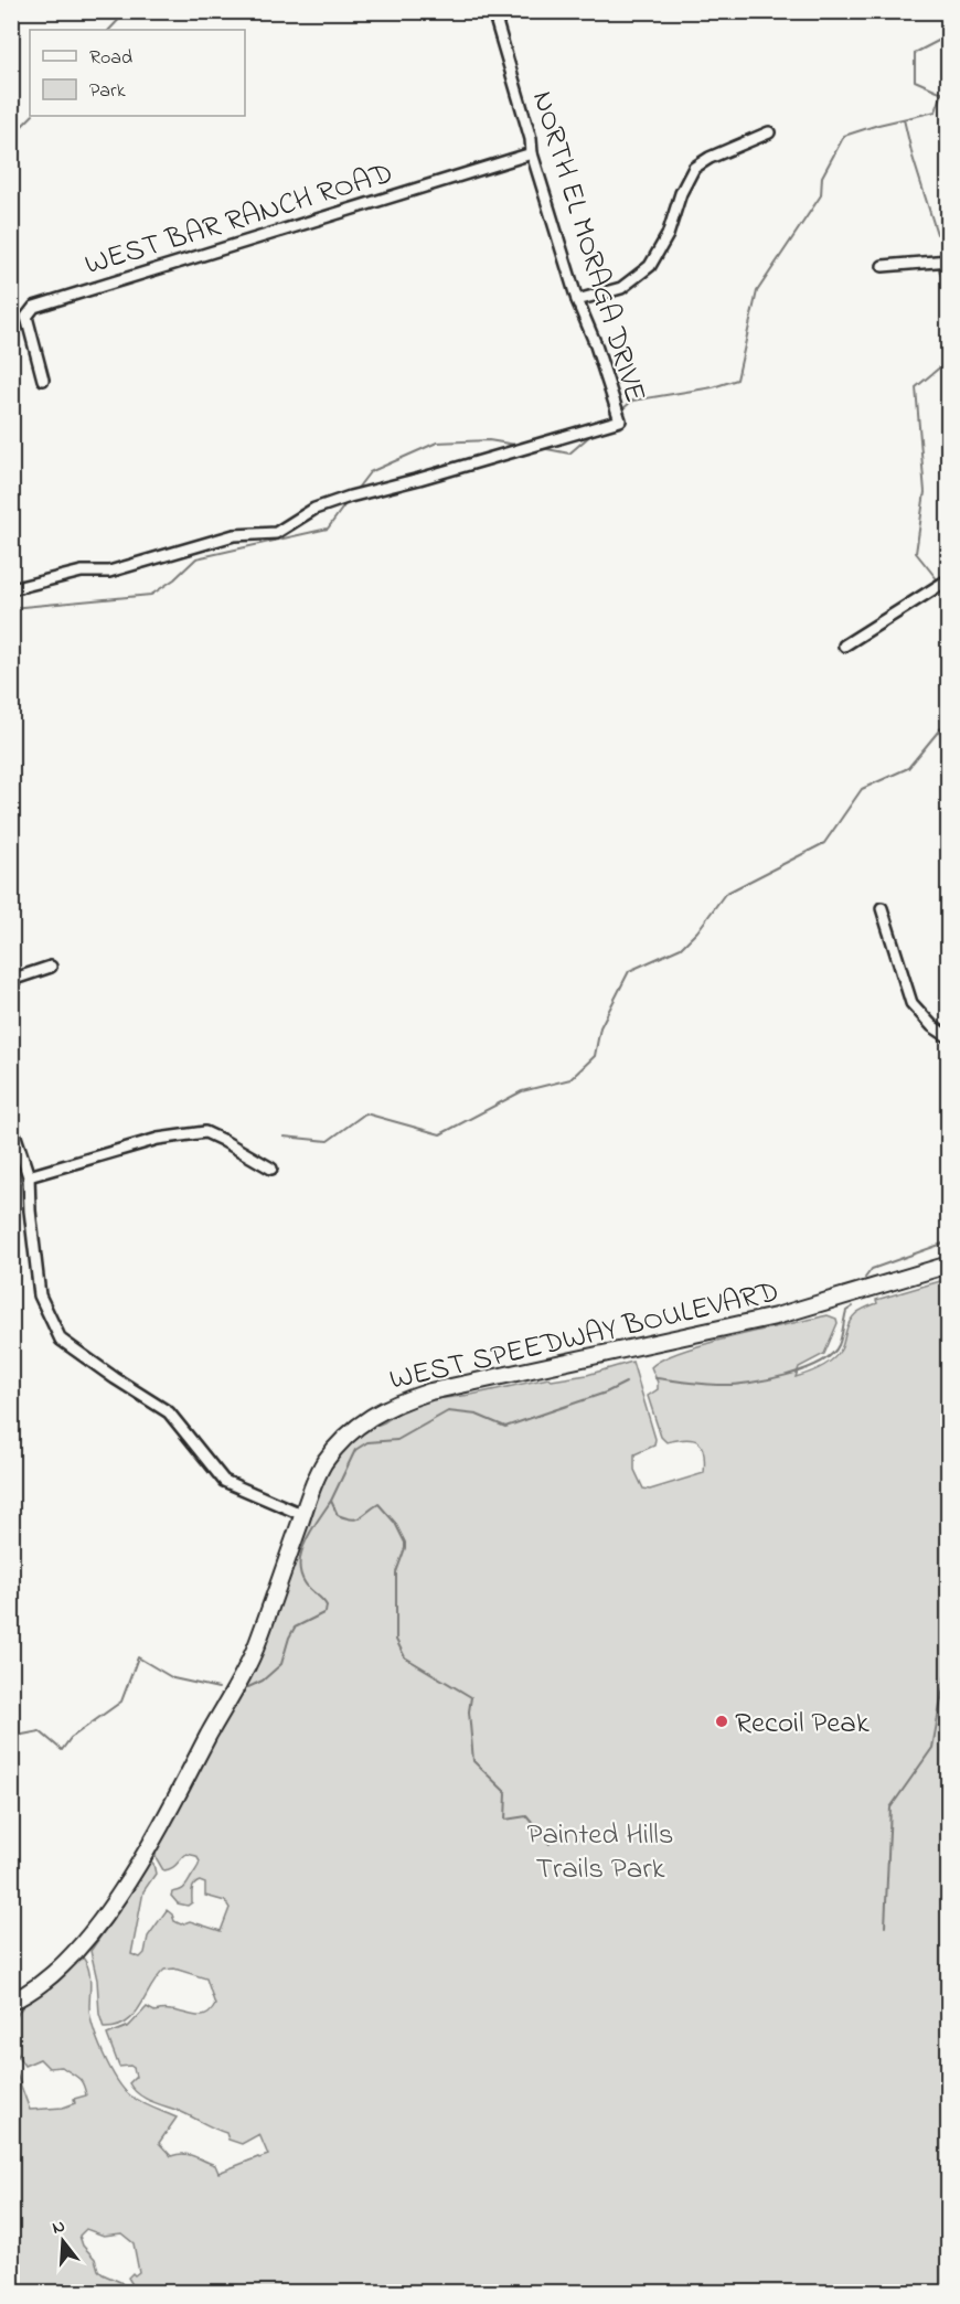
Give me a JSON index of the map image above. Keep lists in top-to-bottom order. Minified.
{"streets":{"main road":["WEST SPEEDWAY BOULEVARD"],"street":["WEST BAR RANCH ROAD","NORTH EL MORAGA DRIVE"]},"crossings":[["WEST BAR RANCH ROAD","NORTH EL MORAGA DRIVE"]],"parks":["Painted Hills Trails Park"],"places":["Recoil Peak"],"legend":["Road","Park"],"north":"top"}
